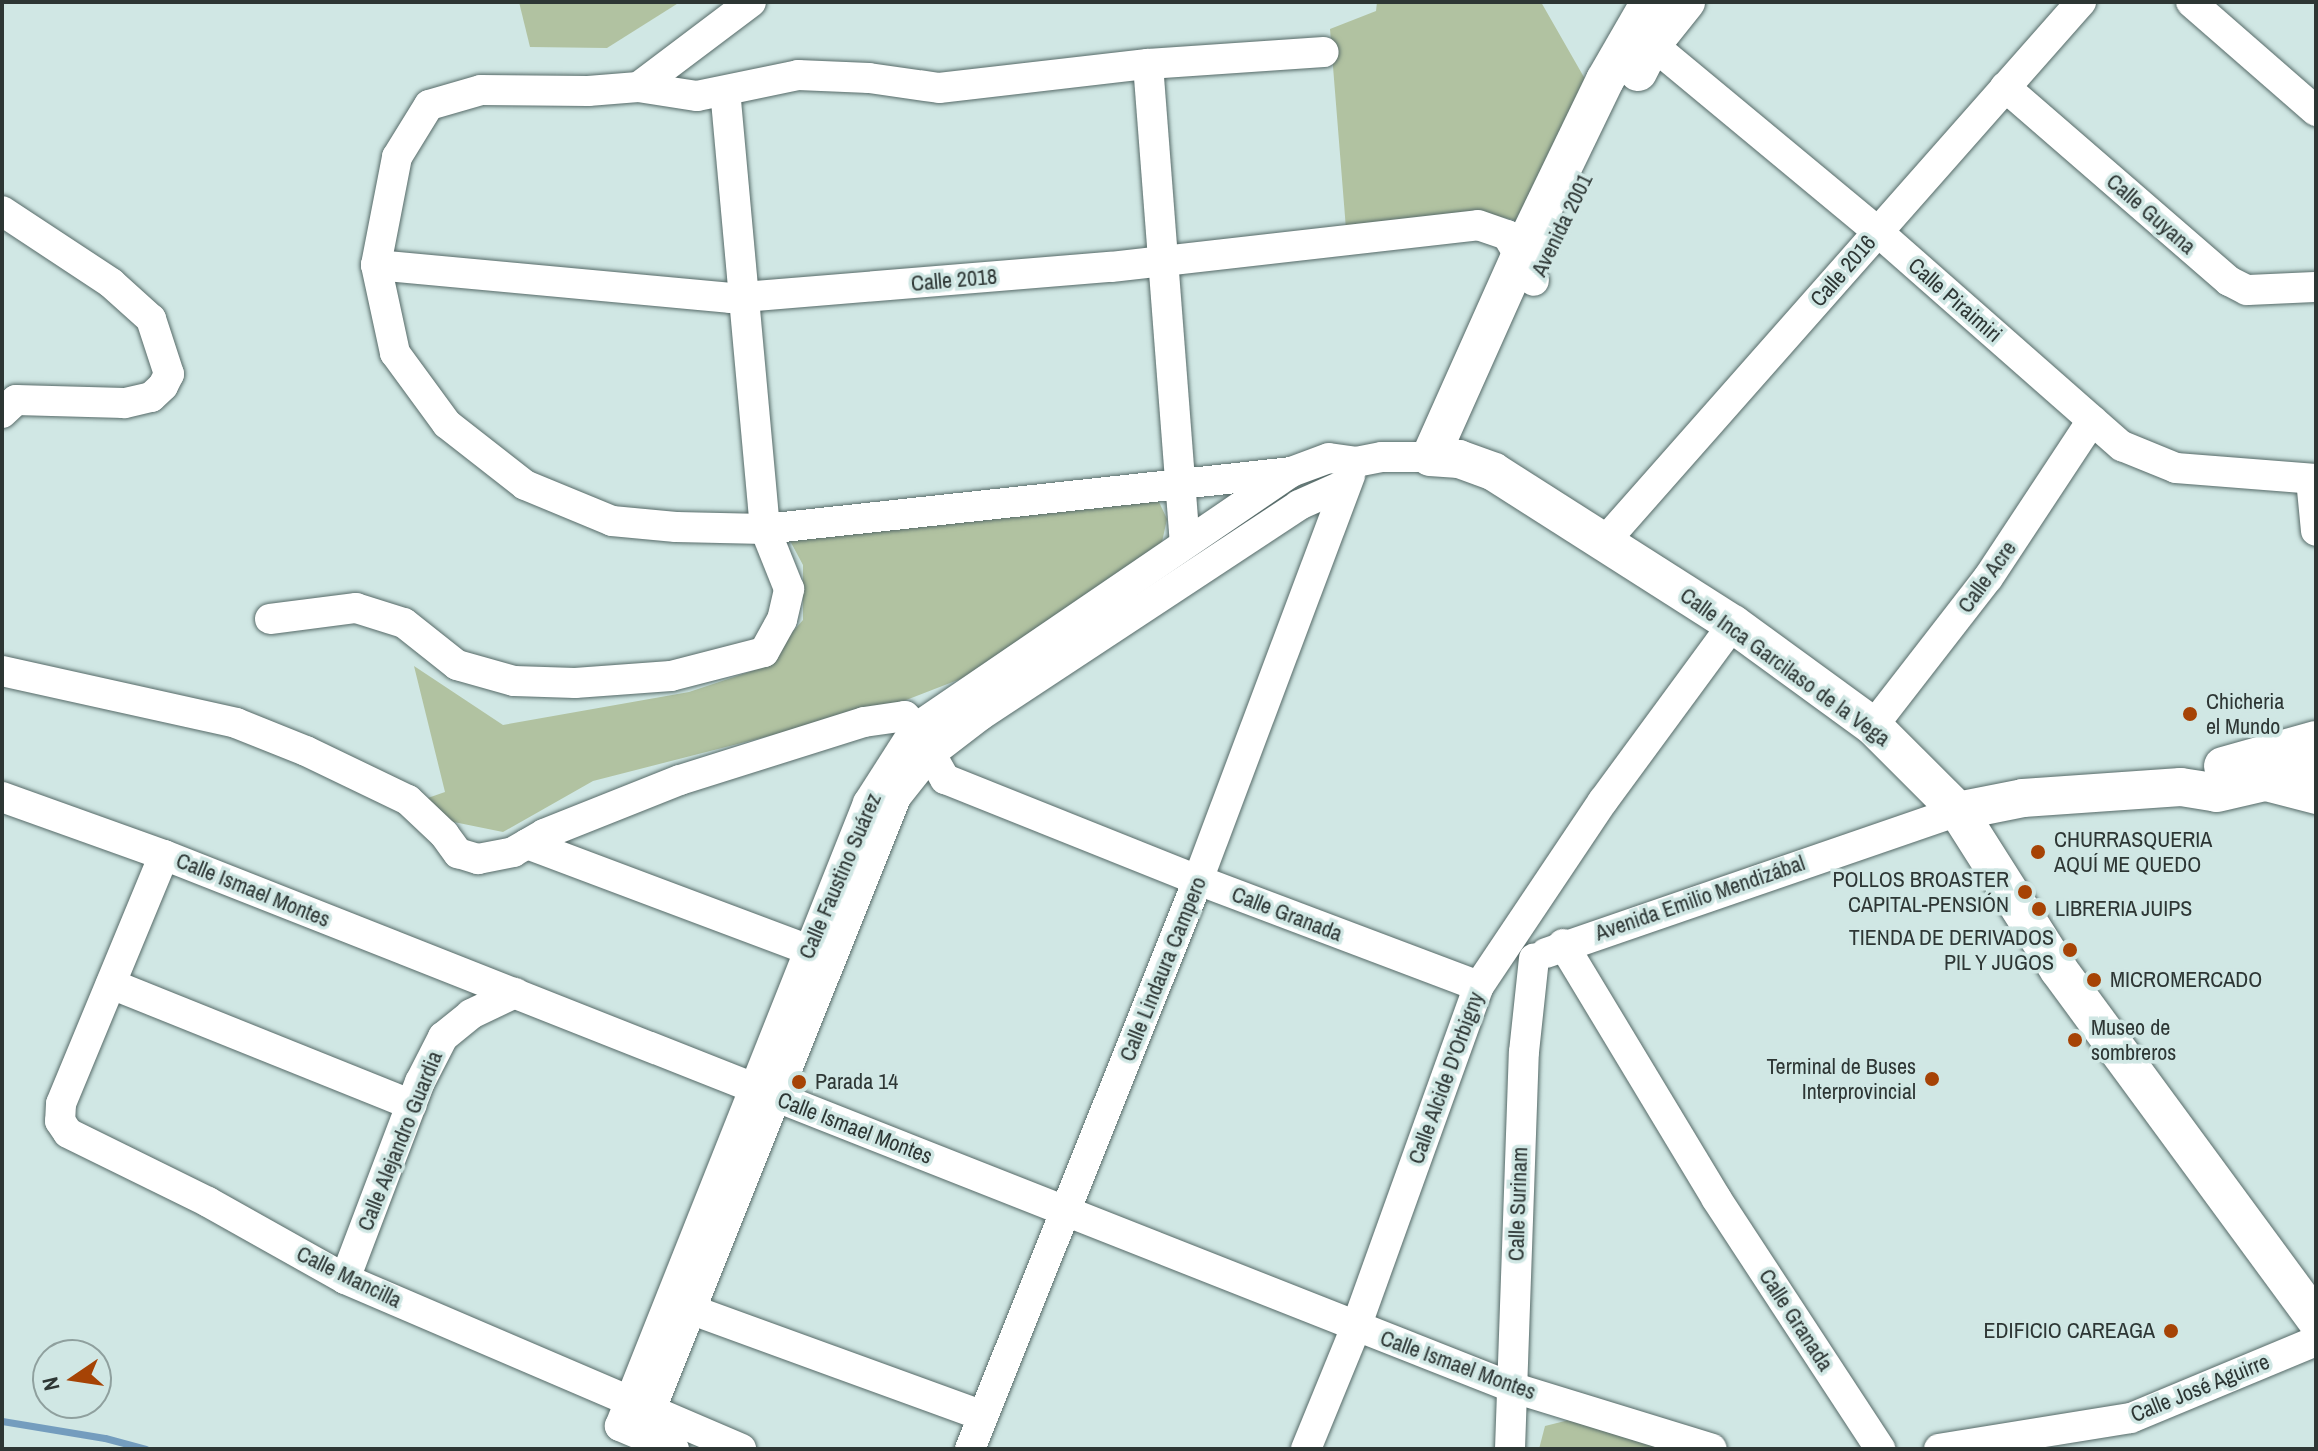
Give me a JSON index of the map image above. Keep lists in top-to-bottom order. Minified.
{"streets":{"main road":["Avenida 2001","Calle Inca Garcilaso de la Vega","Avenida Emilio Mendizábal"],"street":["Calle Guyana","Calle 2016","Calle 2018","Calle Piraimiri","Calle Acre","Calle Faustino Suárez","Calle Ismael Montes","Calle Granada","Calle Lindaura Campero","Calle Alcide D'Orbigny","Calle Alejandro Guardia","Calle Surinam","Calle Mancilla","Calle José Aguirre"]},"crossings":[["Calle Guyana","Calle 2016"],["Avenida 2001","Calle 2018"],["Avenida 2001","Calle Piraimiri"],["Avenida 2001","Calle Inca Garcilaso de la Vega"],["Avenida 2001","Calle Faustino Suárez"],["Calle 2016","Calle Piraimiri"],["Calle 2016","Calle Inca Garcilaso de la Vega"],["Calle Piraimiri","Calle Acre"],["Calle Acre","Calle Inca Garcilaso de la Vega"],["Calle Inca Garcilaso de la Vega","Calle Faustino Suárez"],["Calle Inca Garcilaso de la Vega","Avenida Emilio Mendizábal"],["Calle Inca Garcilaso de la Vega","Calle Alcide D'Orbigny"],["Calle Faustino Suárez","Calle Ismael Montes"],["Calle Faustino Suárez","Calle Granada"],["Calle Faustino Suárez","Calle Lindaura Campero"],["Calle Faustino Suárez","Calle Mancilla"],["Calle Ismael Montes","Calle Lindaura Campero"],["Calle Ismael Montes","Calle Alcide D'Orbigny"],["Calle Ismael Montes","Calle Alejandro Guardia"],["Calle Ismael Montes","Calle Surinam"],["Avenida Emilio Mendizábal","Calle Granada"],["Avenida Emilio Mendizábal","Calle Surinam"],["Calle Granada","Calle Lindaura Campero"],["Calle Granada","Calle Alcide D'Orbigny"],["Calle Alejandro Guardia","Calle Mancilla"]],"places":["Chicheria el Mundo","CHURRASQUERIA AQUÍ ME QUEDO","POLLOS BROASTER CAPITAL-PENSIÓN","LIBRERIA JUIPS","TIENDA DE DERIVADOS PIL Y JUGOS","MICROMERCADO","Museo de sombreros","Terminal de Buses Interprovincial","Parada 14","EDIFICIO CAREAGA"],"north":"left"}
